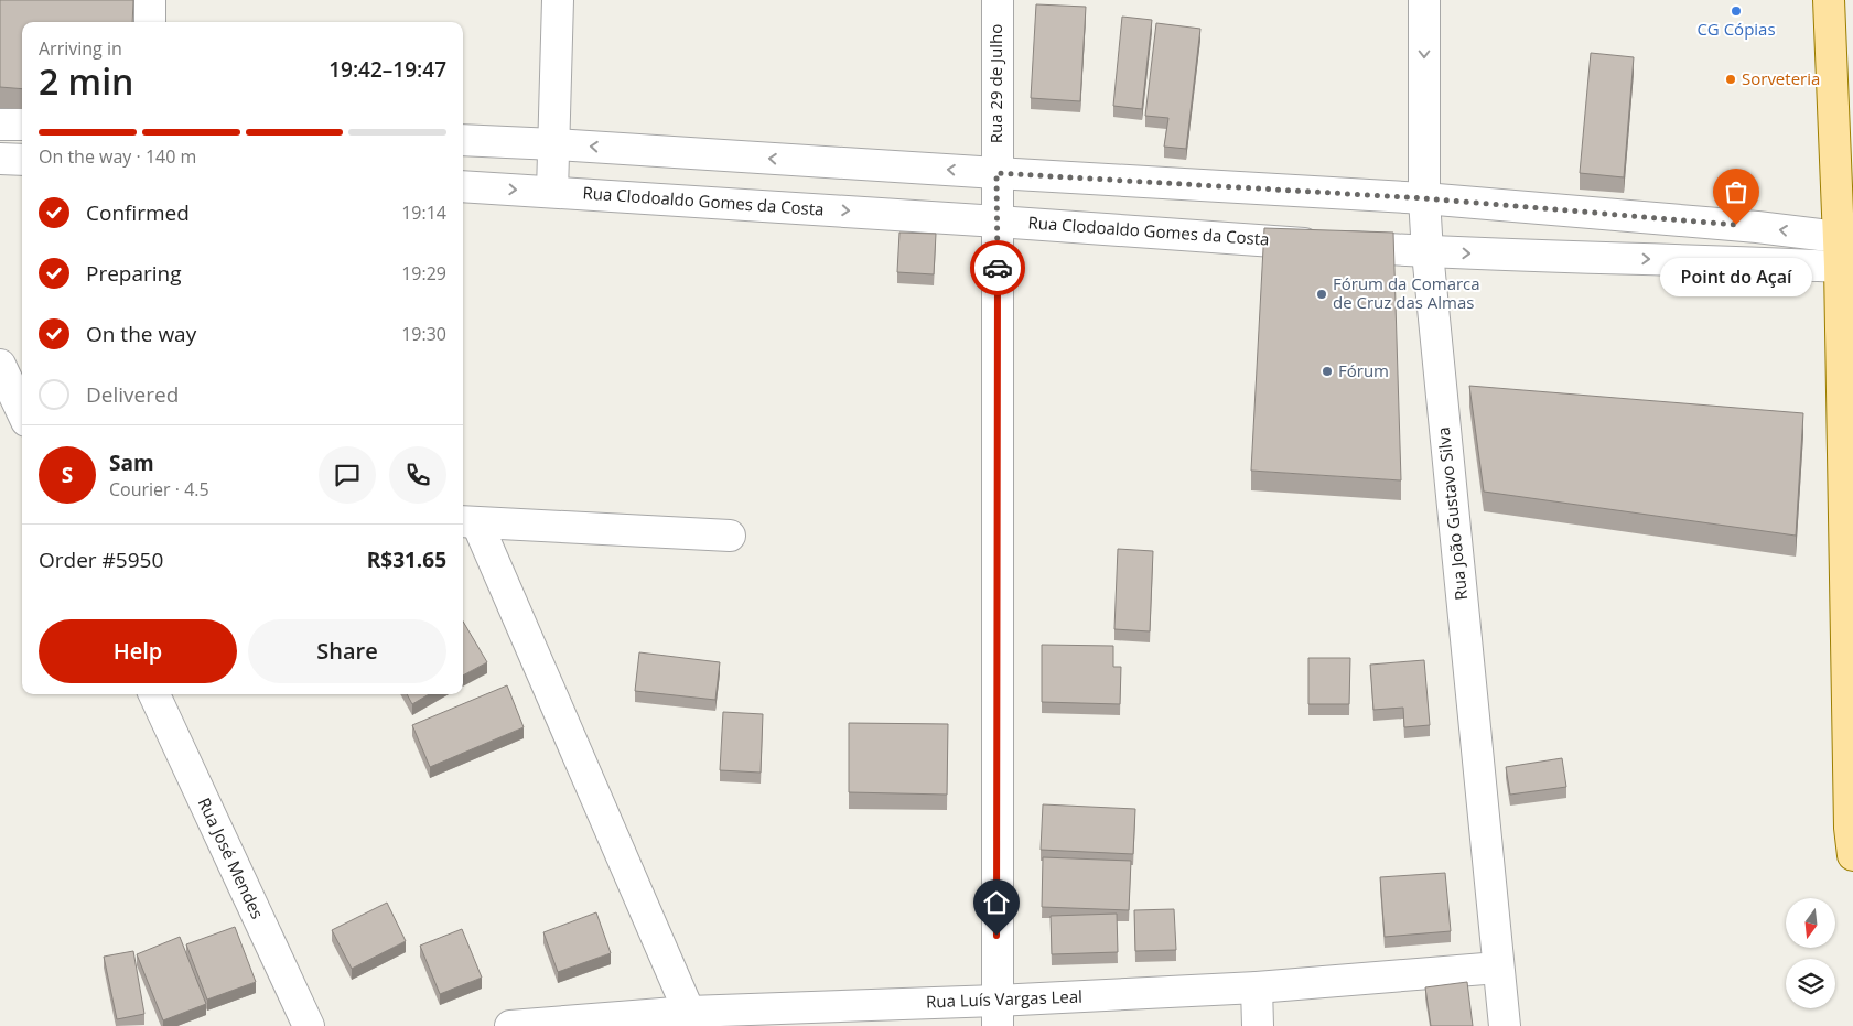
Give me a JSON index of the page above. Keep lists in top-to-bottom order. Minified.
{"streets":{"street":["Rua 29 de Julho","Rua Clodoaldo Gomes da Costa","Rua João Gustavo Silva","Rua José Mendes","Rua Luís Vargas Leal"]},"crossings":[["Rua 29 de Julho","Rua Clodoaldo Gomes da Costa"],["Rua 29 de Julho","Rua Luís Vargas Leal"],["Rua Clodoaldo Gomes da Costa","Rua João Gustavo Silva"],["Rua João Gustavo Silva","Rua Luís Vargas Leal"]],"places":["CG Cópias","Sorveteria","Point do Açaí","Fórum da Comarca de Cruz das Almas","Fórum"],"north":"bottom","page":{"heading":["2 min","Arriving in","19:42–19:47"],"panel":["Sam","Courier · 4.5","Order #5950","R$31.65"],"bar":"On the way · 140 m","list":[["Confirmed","19:14"],["Preparing","19:29"],["On the way","19:30"],"Delivered"],"bubble":"Point do Açaí","round":"S","buttons":["Help","Share"]}}
